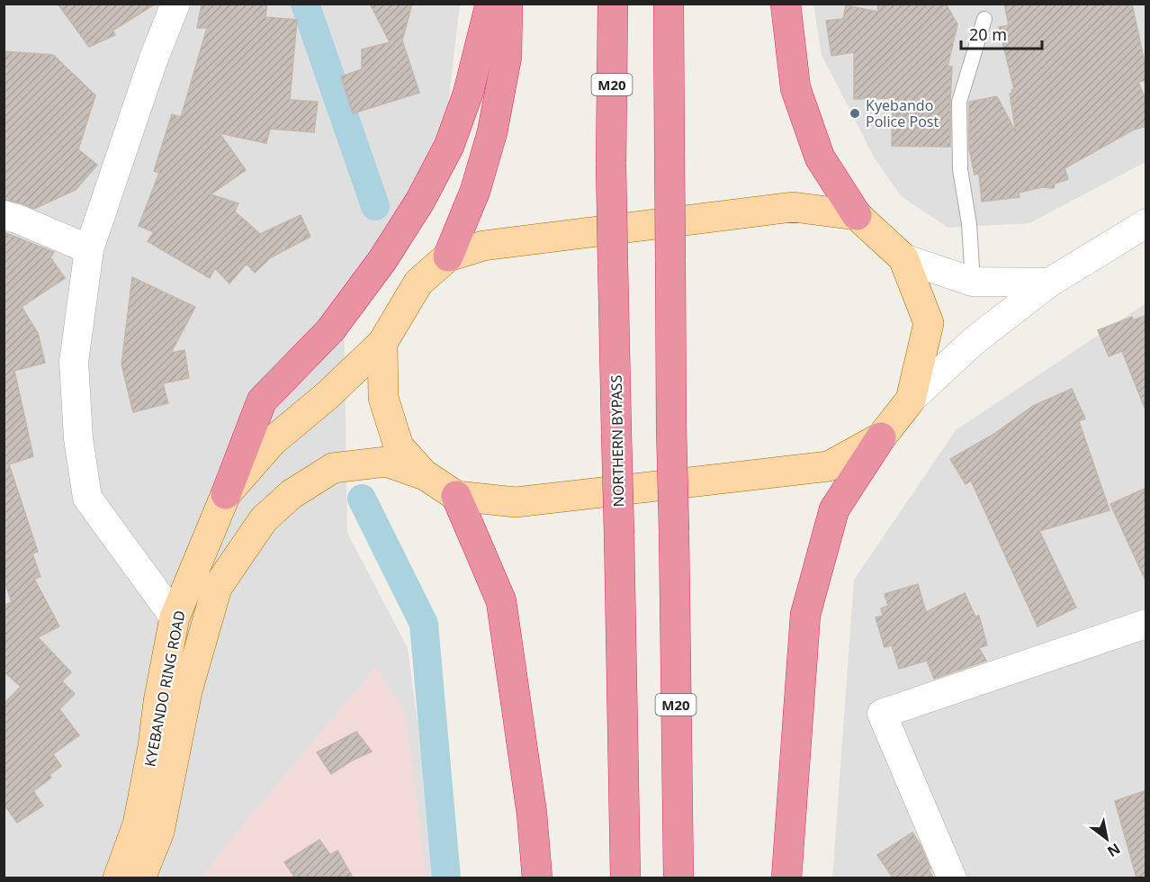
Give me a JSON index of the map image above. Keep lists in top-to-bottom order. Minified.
{"streets":{"highway":["M20","NORTHERN BYPASS"],"main road":["KYEBANDO RING ROAD"]},"places":["Kyebando Police Post"],"scale_bar":"20 m","north":"bottom right"}
